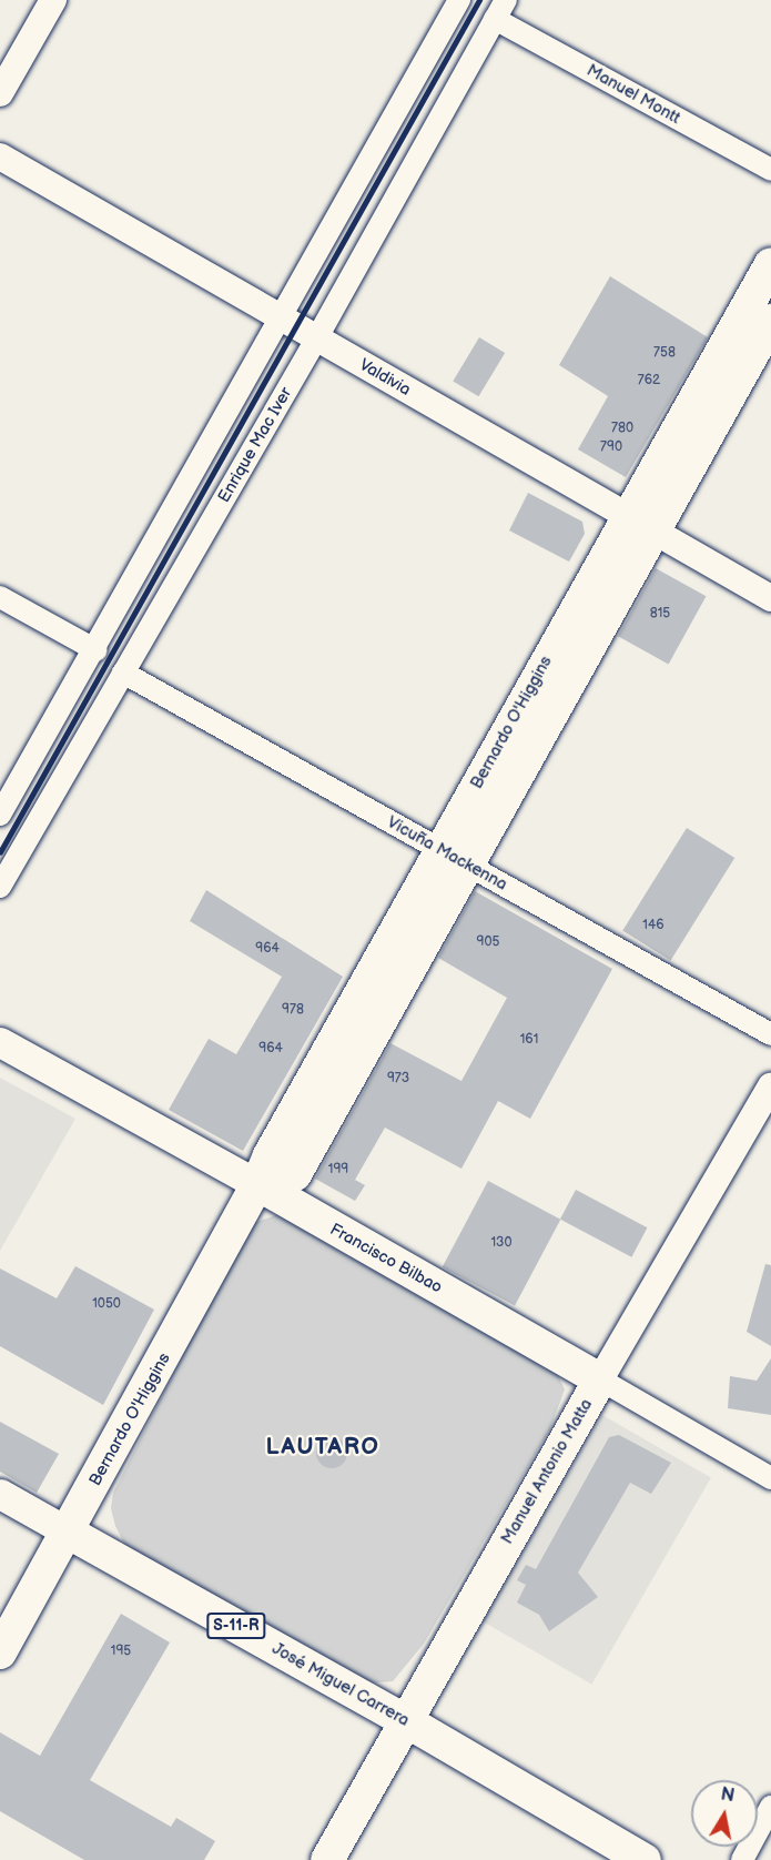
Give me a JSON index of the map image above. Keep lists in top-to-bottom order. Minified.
{"streets":{"main road":["Bernardo O'Higgins","Francisco Bilbao","Manuel Antonio Matta","S-11-R","José Miguel Carrera"],"street":["Manuel Montt","Valdivia","Enrique Mac Iver","Vicuña Mackenna"]},"crossings":[["Manuel Montt","Enrique Mac Iver"],["Valdivia","Enrique Mac Iver"],["Valdivia","Bernardo O'Higgins"],["Enrique Mac Iver","Vicuña Mackenna"],["Bernardo O'Higgins","Vicuña Mackenna"],["Bernardo O'Higgins","Francisco Bilbao"],["Bernardo O'Higgins","José Miguel Carrera"],["Francisco Bilbao","Manuel Antonio Matta"],["Manuel Antonio Matta","José Miguel Carrera"]],"districts":["LAUTARO"],"house_numbers":["758","762","780","790","815","146","905","964","978","161","964","973","199","130","1050","195"],"north":"top"}
